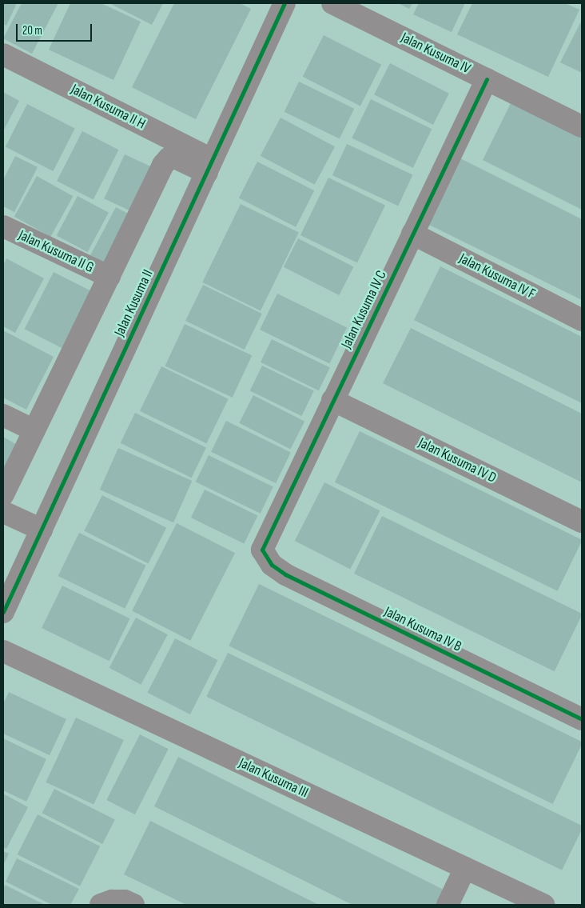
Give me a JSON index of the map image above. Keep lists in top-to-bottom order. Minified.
{"streets":{"street":["Jalan Kusuma IV","Jalan Kusuma II H","Jalan Kusuma II G","Jalan Kusuma IV F","Jalan Kusuma II","Jalan Kusuma IV C","Jalan Kusuma IV D","Jalan Kusuma IV B","Jalan Kusuma III"]},"crossings":[["Jalan Kusuma IV","Jalan Kusuma IV C"],["Jalan Kusuma II H","Jalan Kusuma II"],["Jalan Kusuma IV F","Jalan Kusuma IV C"],["Jalan Kusuma IV C","Jalan Kusuma IV D"],["Jalan Kusuma IV C","Jalan Kusuma IV B"]],"scale_bar":"20 m"}
